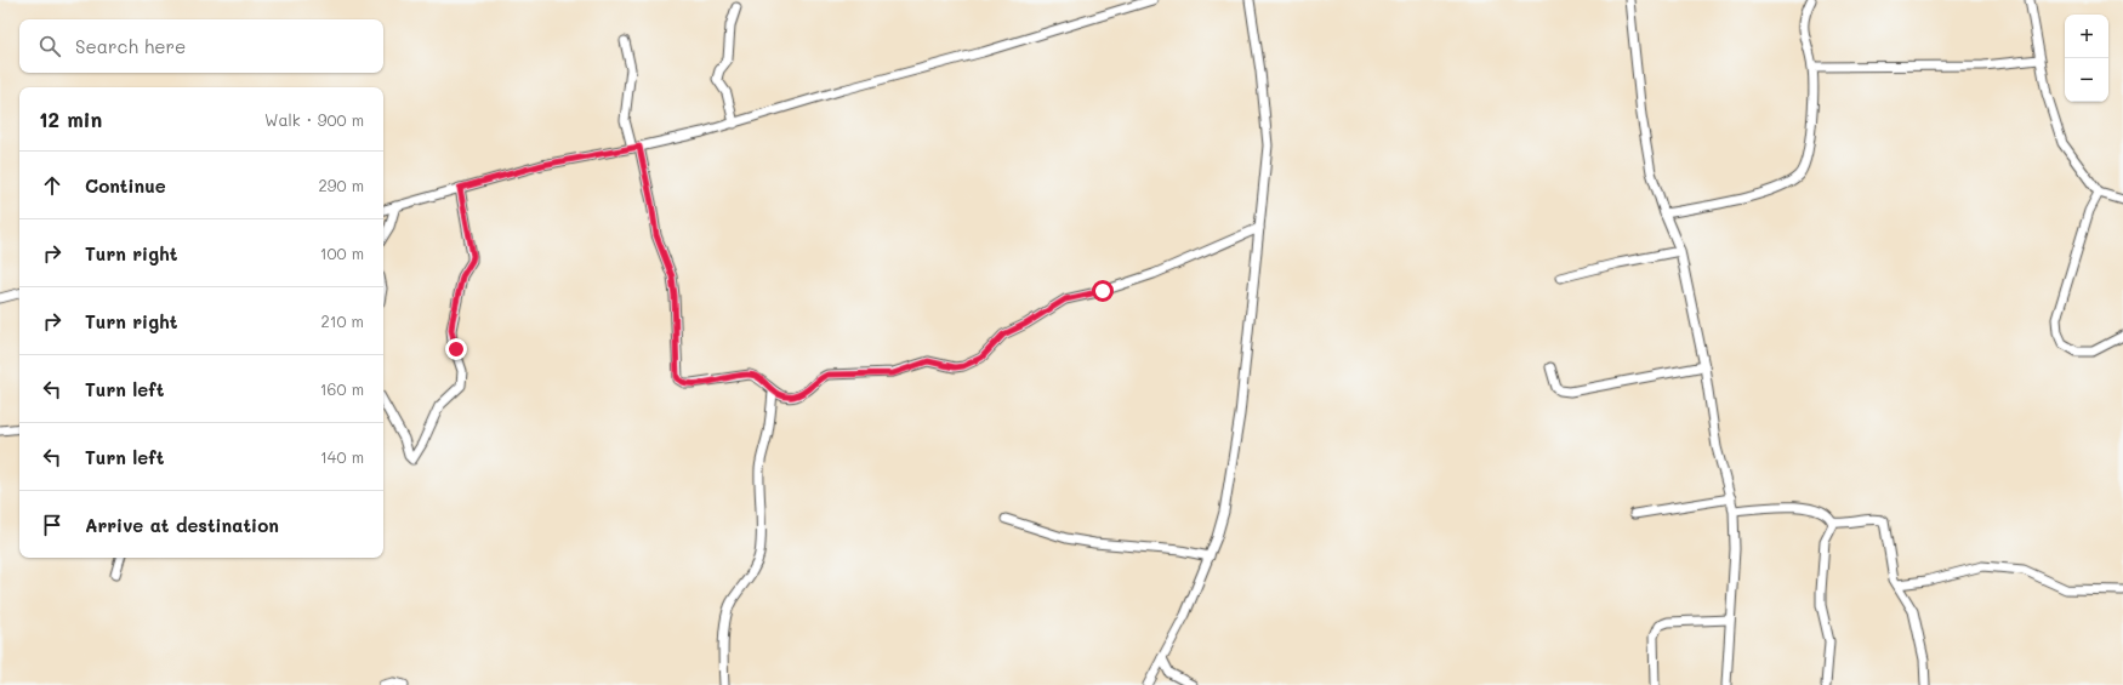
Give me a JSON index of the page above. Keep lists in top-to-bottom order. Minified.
{"page":{"map_buttons":["+","−"],"search":"Search here","heading":["12 min","Walk · 900 m"],"list":[["Continue","290 m"],["Turn right","100 m"],["Turn right","210 m"],["Turn left","160 m"],["Turn left","140 m"],"Arrive at destination"]}}
